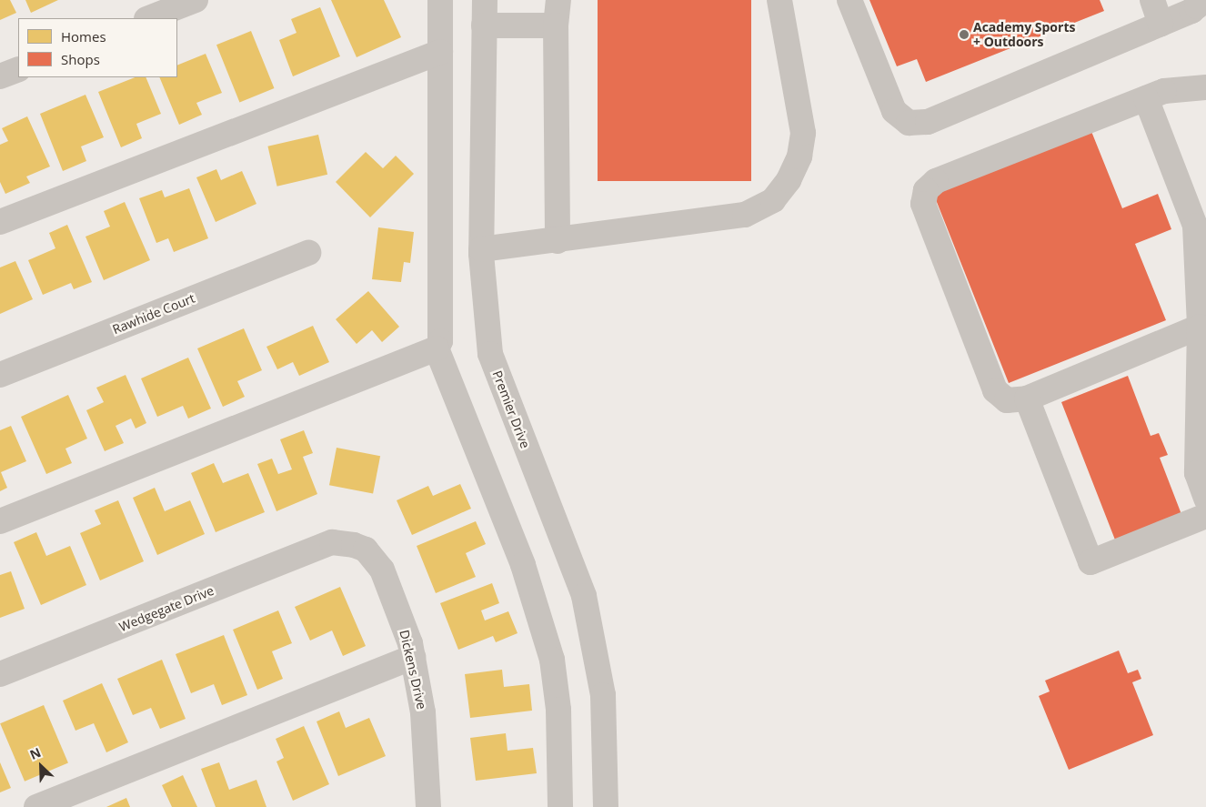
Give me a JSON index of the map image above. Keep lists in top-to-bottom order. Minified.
{"streets":{"street":["Rawhide Court","Premier Drive","Wedgegate Drive","Dickens Drive"]},"crossings":[["Wedgegate Drive","Dickens Drive"]],"places":["Academy Sports + Outdoors"],"legend":["Homes","Shops"],"north":"top left"}
